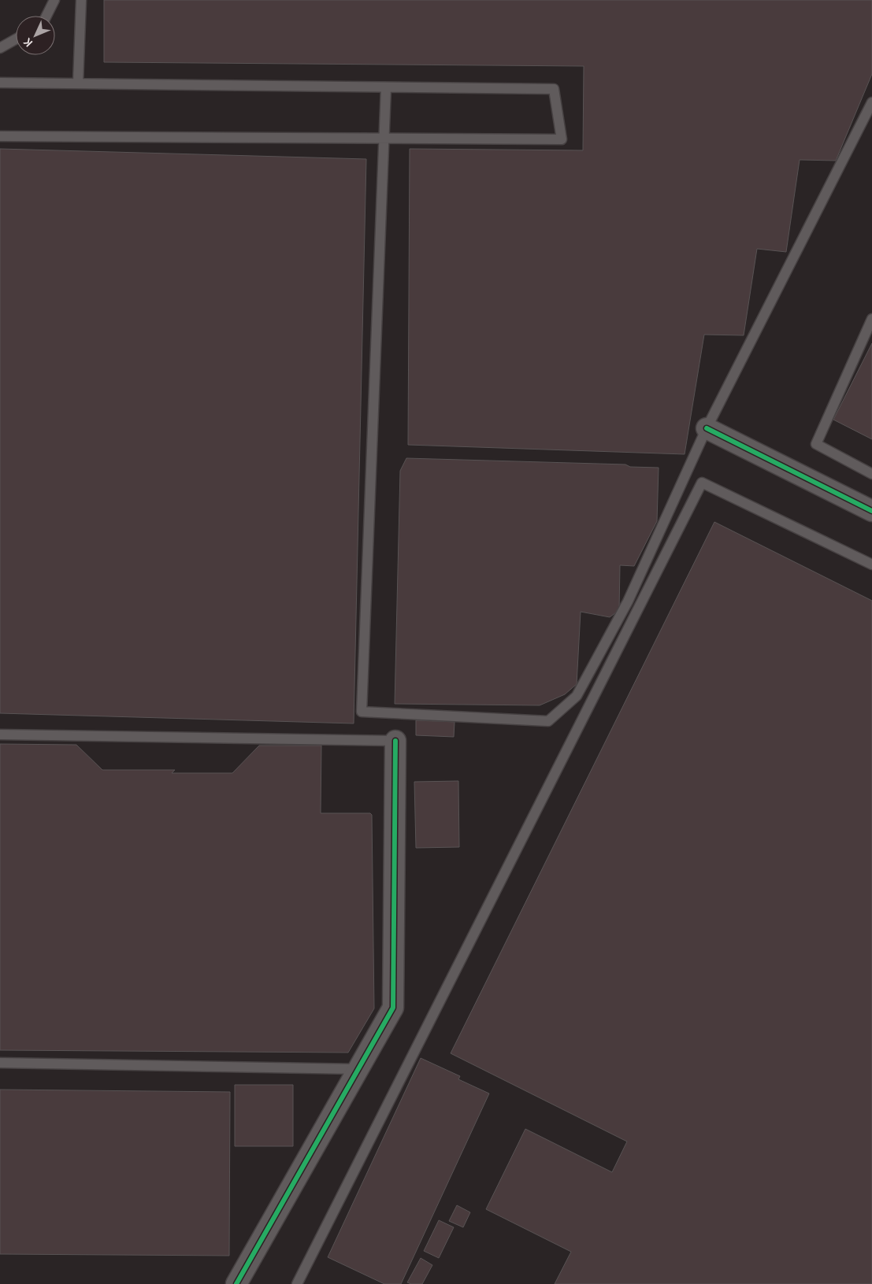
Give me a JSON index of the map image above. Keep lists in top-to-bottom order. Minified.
{"north":"bottom left"}
